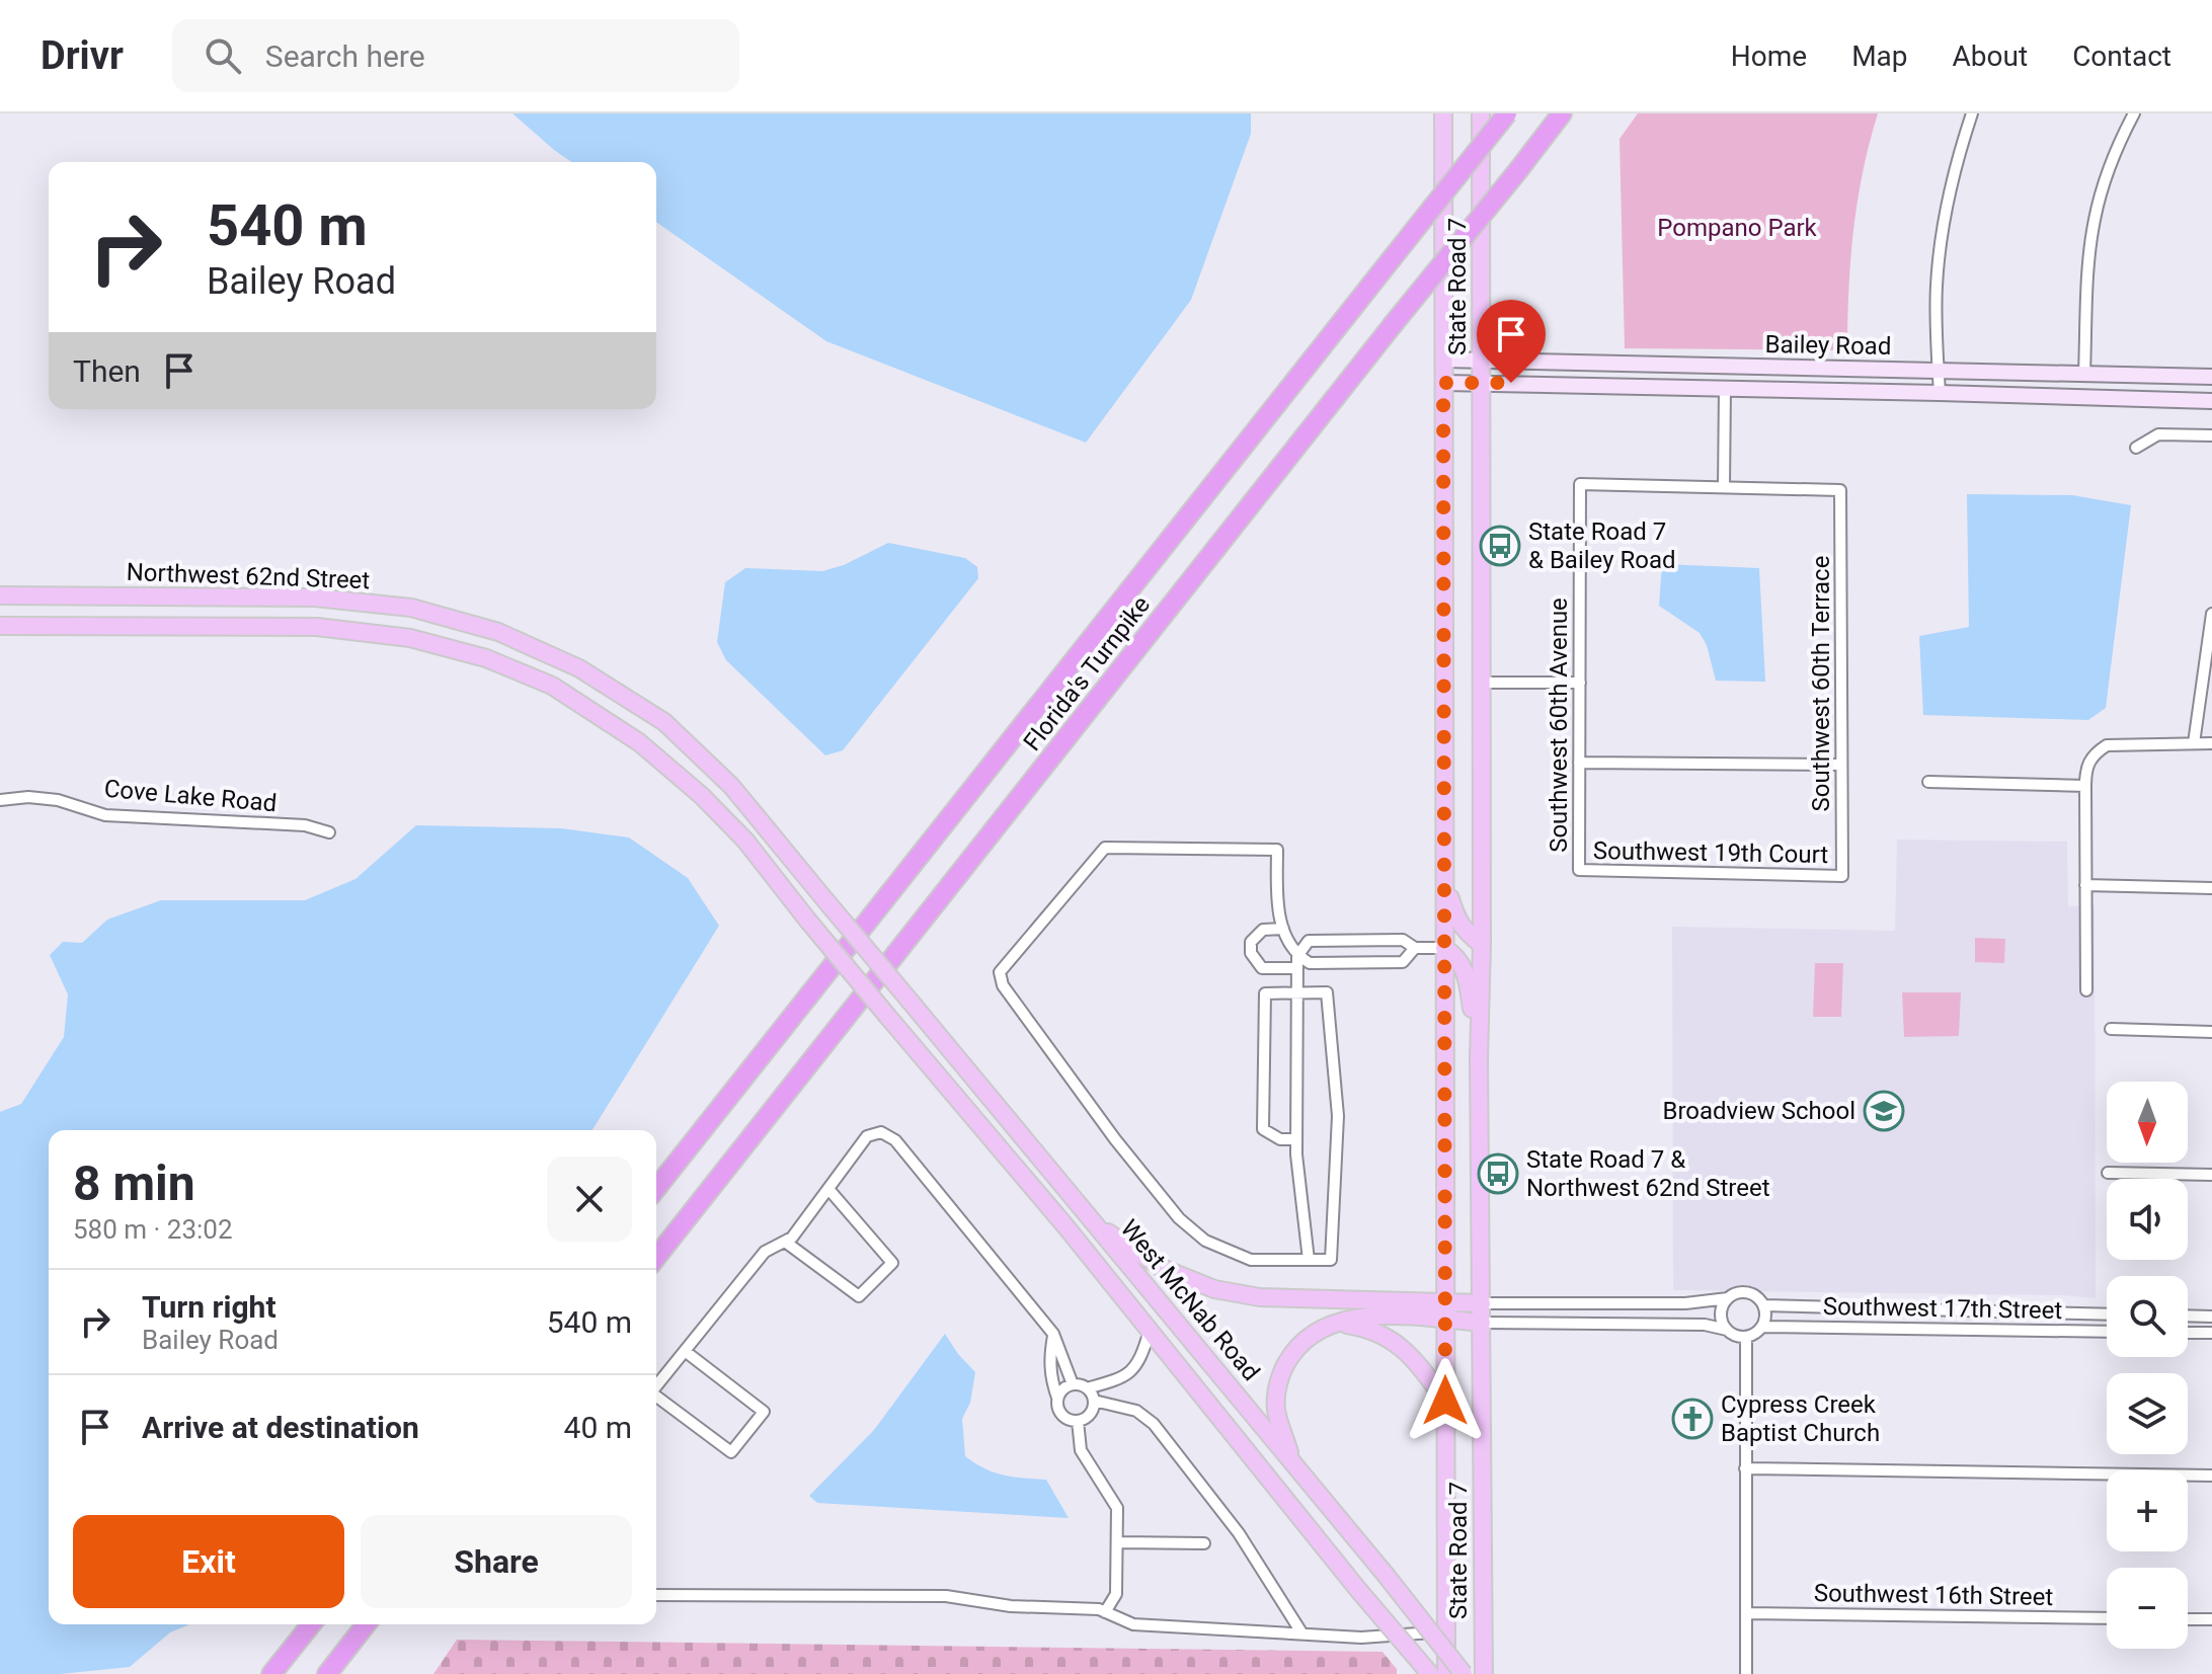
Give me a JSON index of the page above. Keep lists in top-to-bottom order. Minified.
{"streets":{"highway":["Florida's Turnpike"],"main road":["State Road 7","Northwest 62nd Street","West McNab Road"],"street":["Bailey Road","Southwest 60th Terrace","Southwest 60th Avenue","Cove Lake Road","Southwest 19th Court","Southwest 17th Street","Southwest 16th Street"]},"crossings":[["State Road 7","Bailey Road"],["Northwest 62nd Street","West McNab Road"],["Southwest 60th Terrace","Southwest 60th Avenue"],["Southwest 60th Terrace","Southwest 19th Court"],["Southwest 60th Avenue","Southwest 19th Court"]],"parks":["Pompano Park"],"places":{"bus stop":["State Road 7 & Bailey Road","State Road 7 & Northwest 62nd Street"],"school or university":["Broadview School"],"church":["Cypress Creek Baptist Church"]},"north":"bottom","page":{"header":"Drivr","search":"Search here","nav":["Home","Map","About","Contact"],"turn":["540 m","Bailey Road"],"then":"Then","map_buttons":["+","−"],"heading":["8 min","580 m · 23:02"],"list":[{"name":"Turn right","note":"Bailey Road","value":"540 m"},{"name":"Arrive at destination","value":"40 m"}],"buttons":["Exit","Share"]}}
